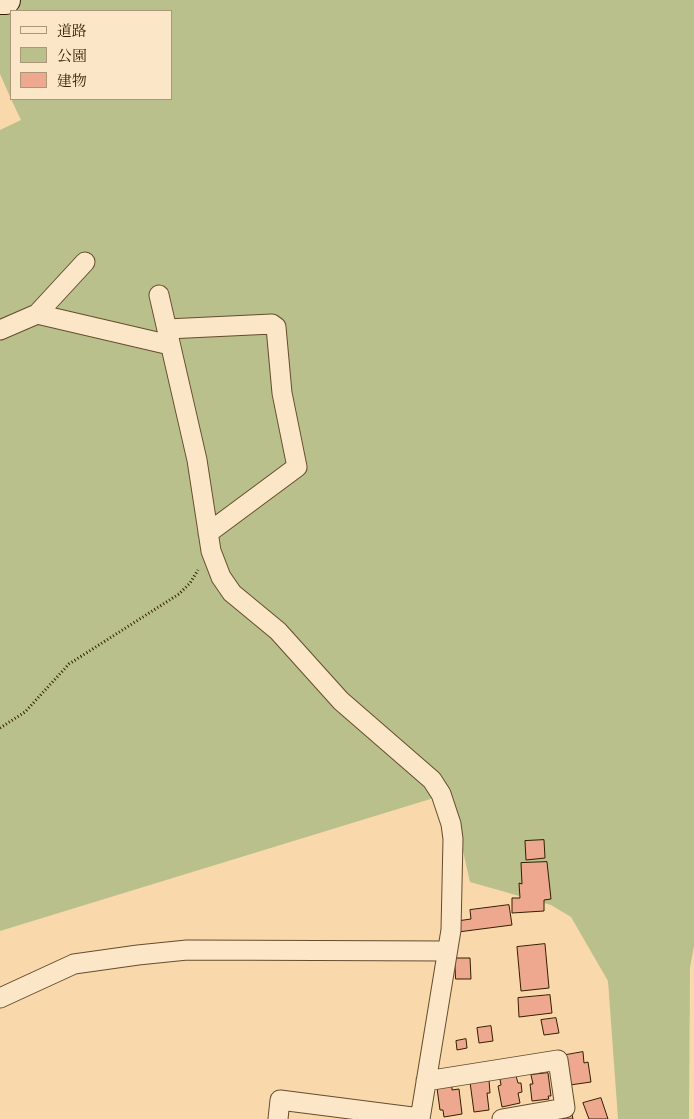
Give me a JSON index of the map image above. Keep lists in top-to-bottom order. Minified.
{"legend":["道路","公園","建物"]}
